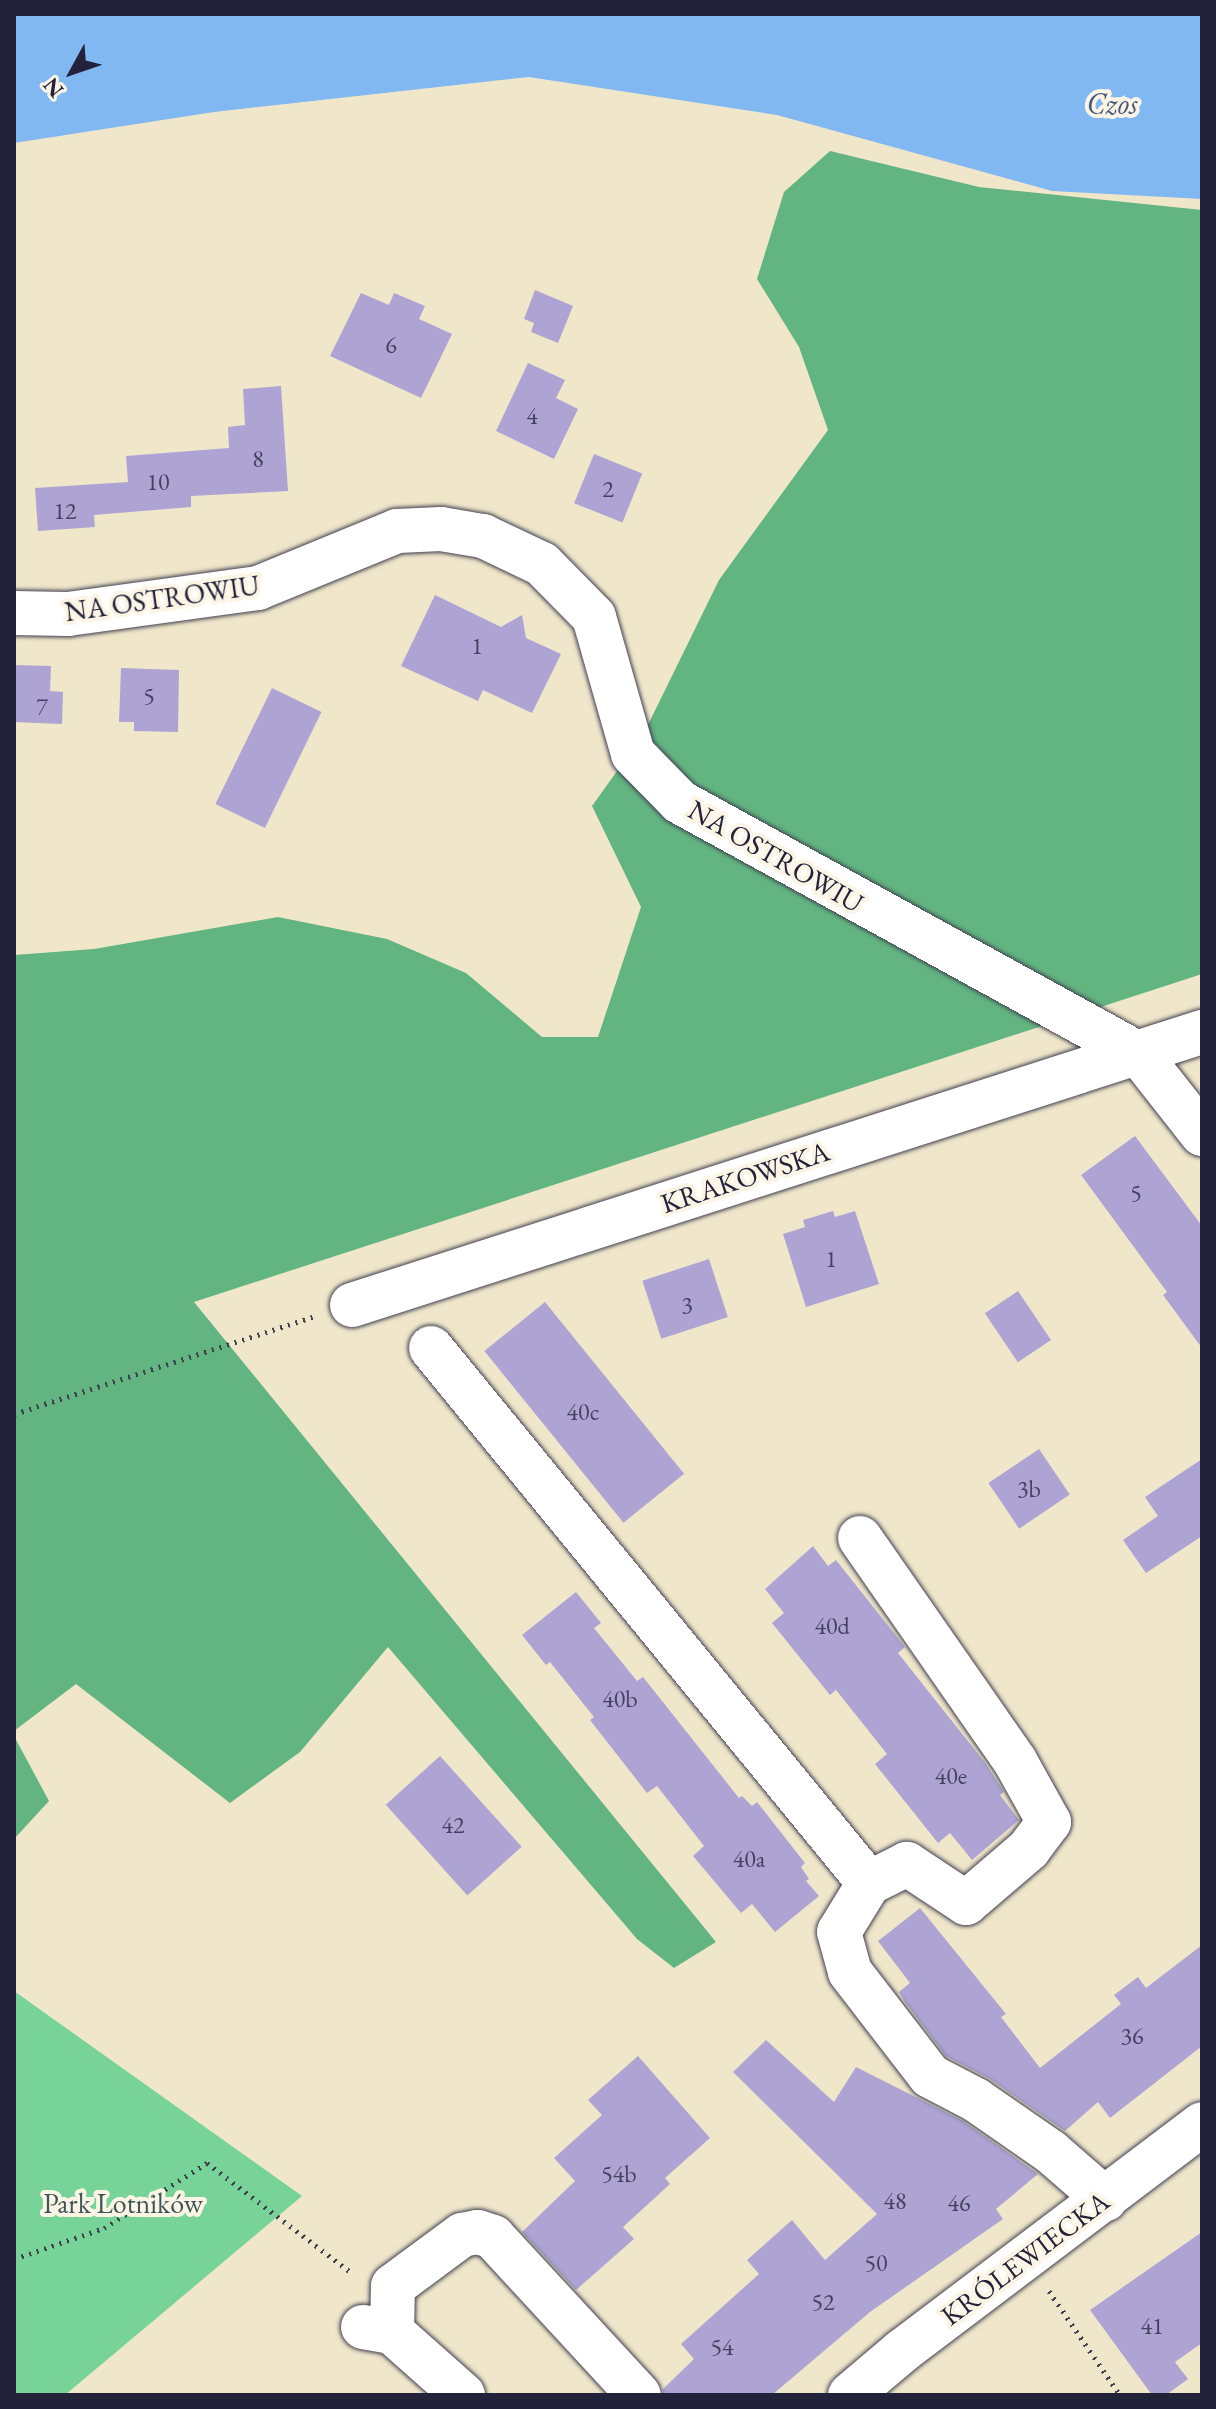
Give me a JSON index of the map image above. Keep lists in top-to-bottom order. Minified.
{"streets":{"street":["NA OSTROWIU","KRAKOWSKA","KRÓLEWIECKA"]},"crossings":[["NA OSTROWIU","KRAKOWSKA"]],"water":["Czos"],"parks":["Park Lotników"],"house_numbers":["6","4","8","10","2","12","1","5","7","5","1","3","40c","3b","40d","40b","40e","42","40a","36","54b","48","46","50","52","41","54"],"north":"bottom left"}
